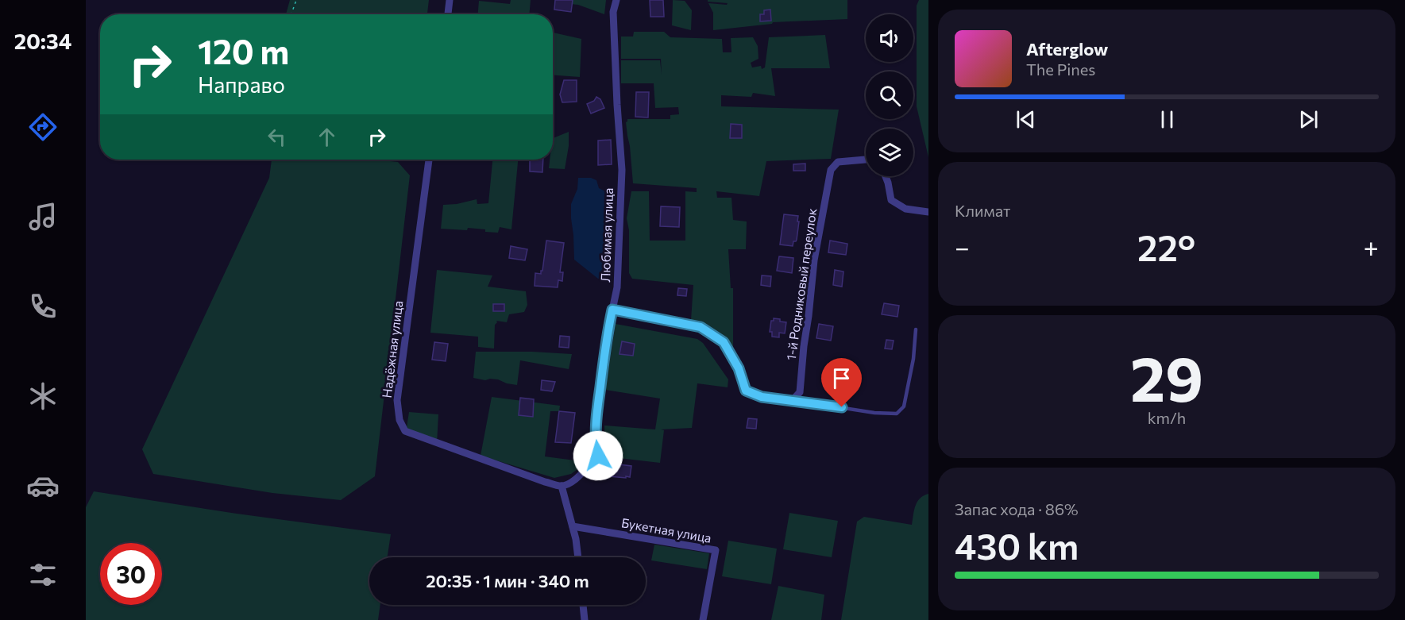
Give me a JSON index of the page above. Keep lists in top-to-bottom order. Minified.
{"streets":{"street":["Любимая улица","1-й Родниковый переулок","Надёжная улица","Букетная улица"]},"crossings":[["Любимая улица","Надёжная улица"]],"page":{"tabs":"20:34","turn":["120 m","Направо"],"song":["Afterglow","The Pines"],"tile":["Климат",["29","km/h"],["Запас хода · 86%","430 km"]],"heat":["−","22°","+"],"limit":"30","trip":"20:35 · 1 мин · 340 m"}}
